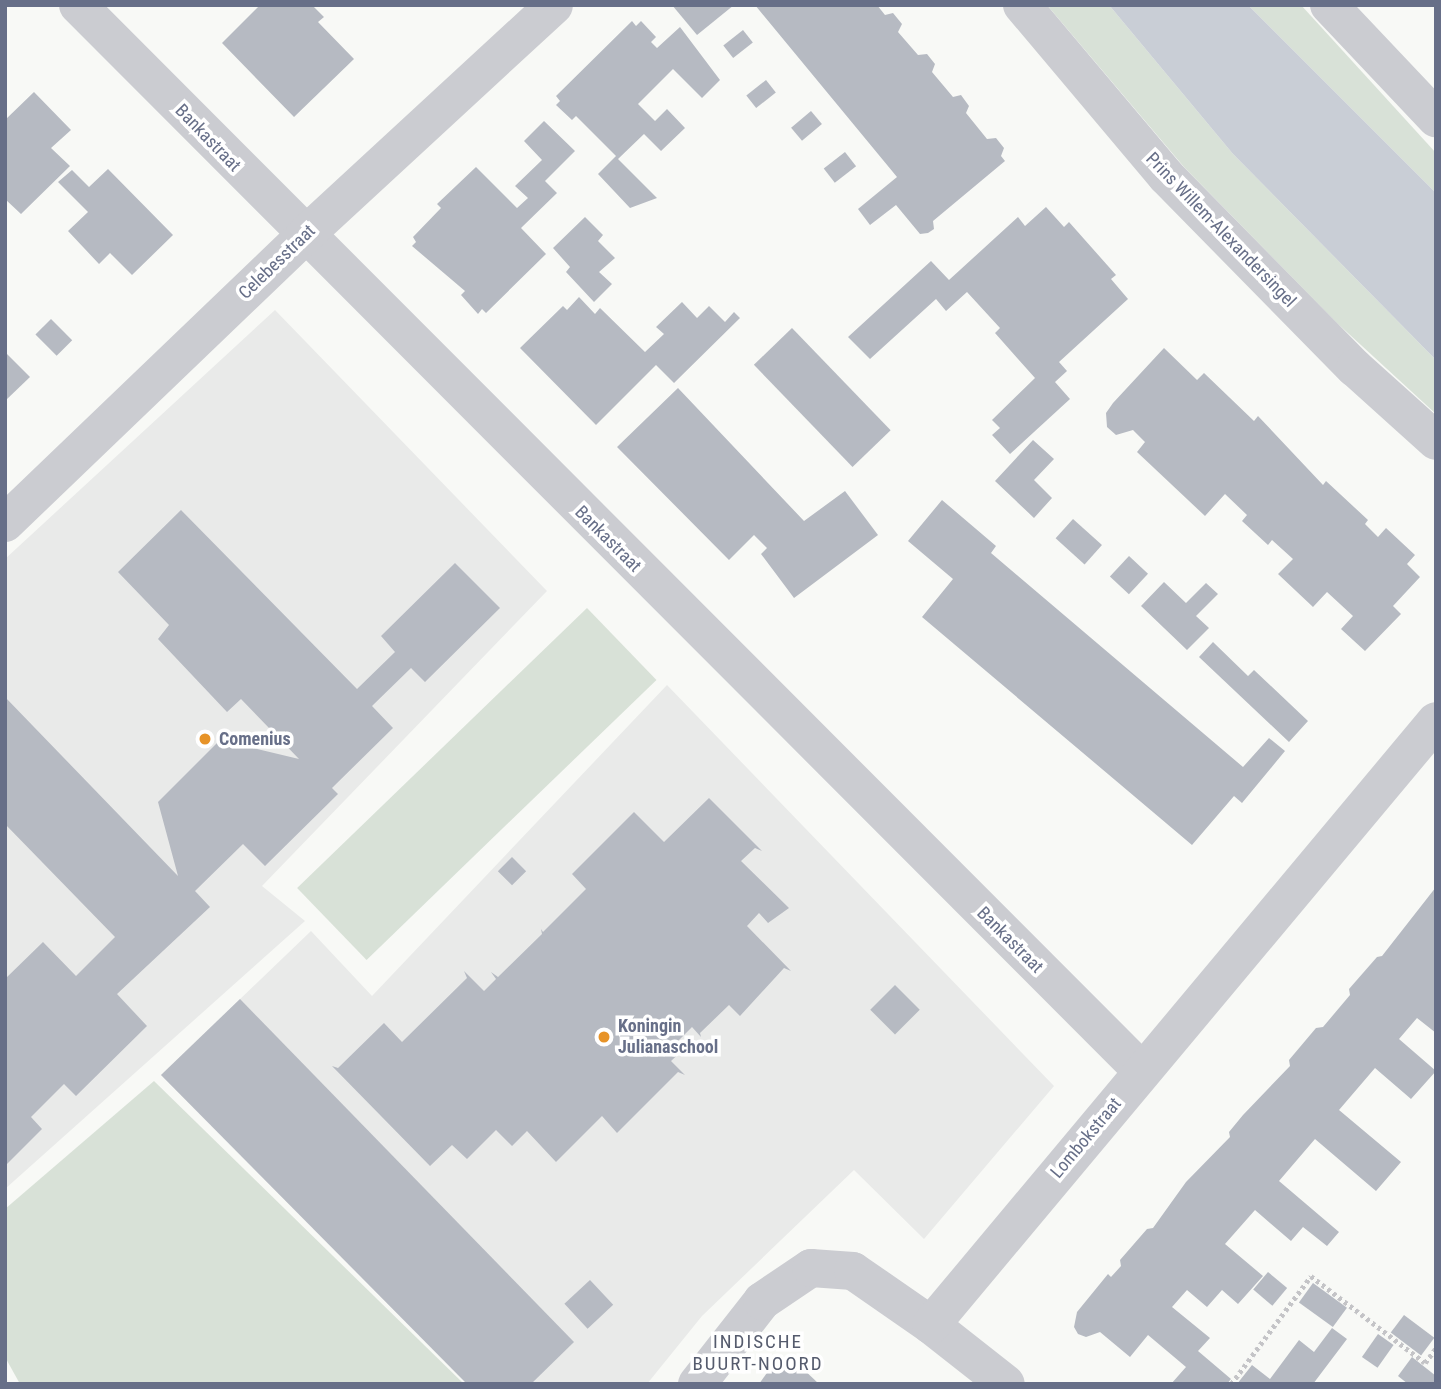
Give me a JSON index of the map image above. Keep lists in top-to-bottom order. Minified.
{"streets":{"street":["Bankastraat","Prins Willem-Alexandersingel","Celebesstraat","Lombokstraat"]},"crossings":[["Bankastraat","Celebesstraat"],["Bankastraat","Lombokstraat"]],"districts":["INDISCHE BUURT-NOORD"],"places":["Comenius","Koningin Julianaschool"]}
